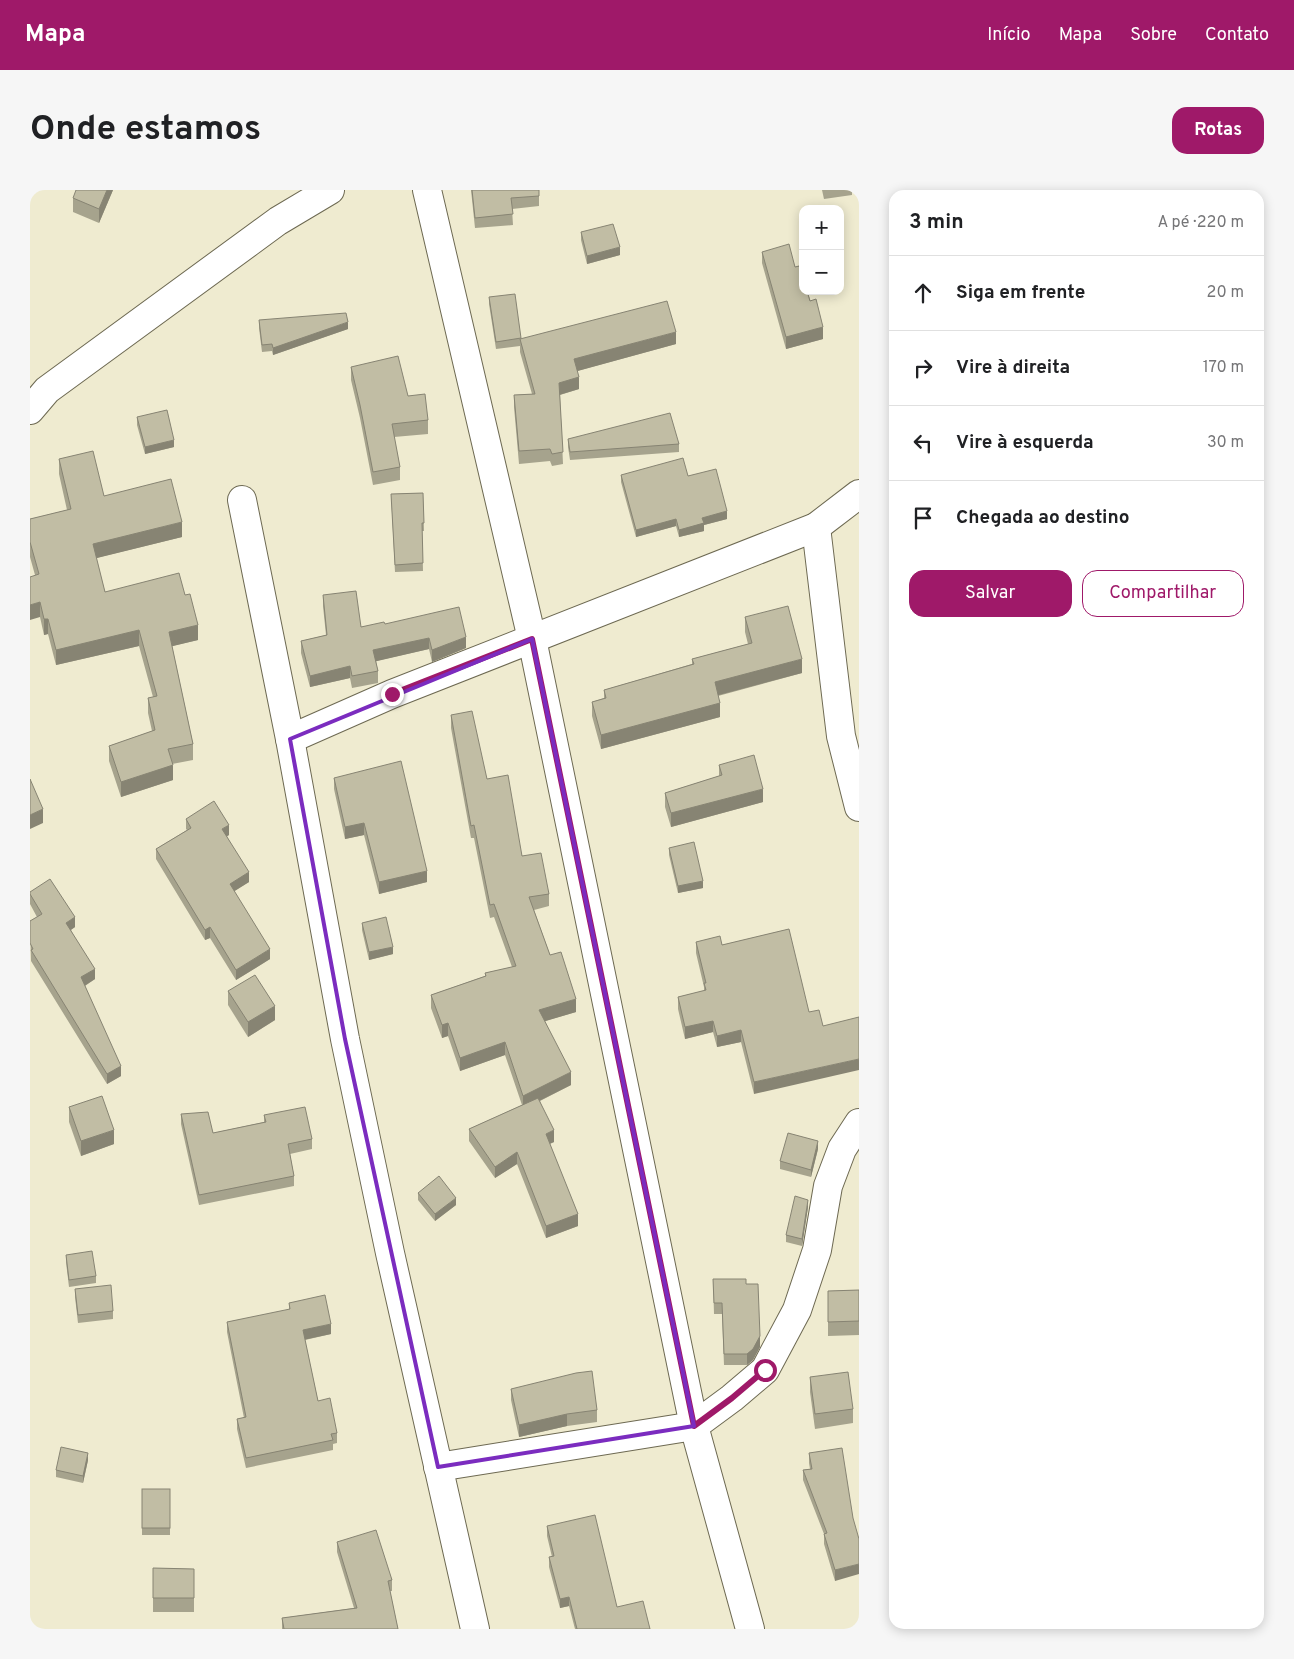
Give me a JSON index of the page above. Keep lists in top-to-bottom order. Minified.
{"page":{"header":"Mapa","nav":["Início","Mapa","Sobre","Contato"],"buttons":["Rotas",["Salvar","Compartilhar"]],"title":"Onde estamos","heading":["3 min","A pé · 220 m"],"map_buttons":["+","−"],"list":[["Siga em frente","20 m"],["Vire à direita","170 m"],["Vire à esquerda","30 m"],"Chegada ao destino"]}}
